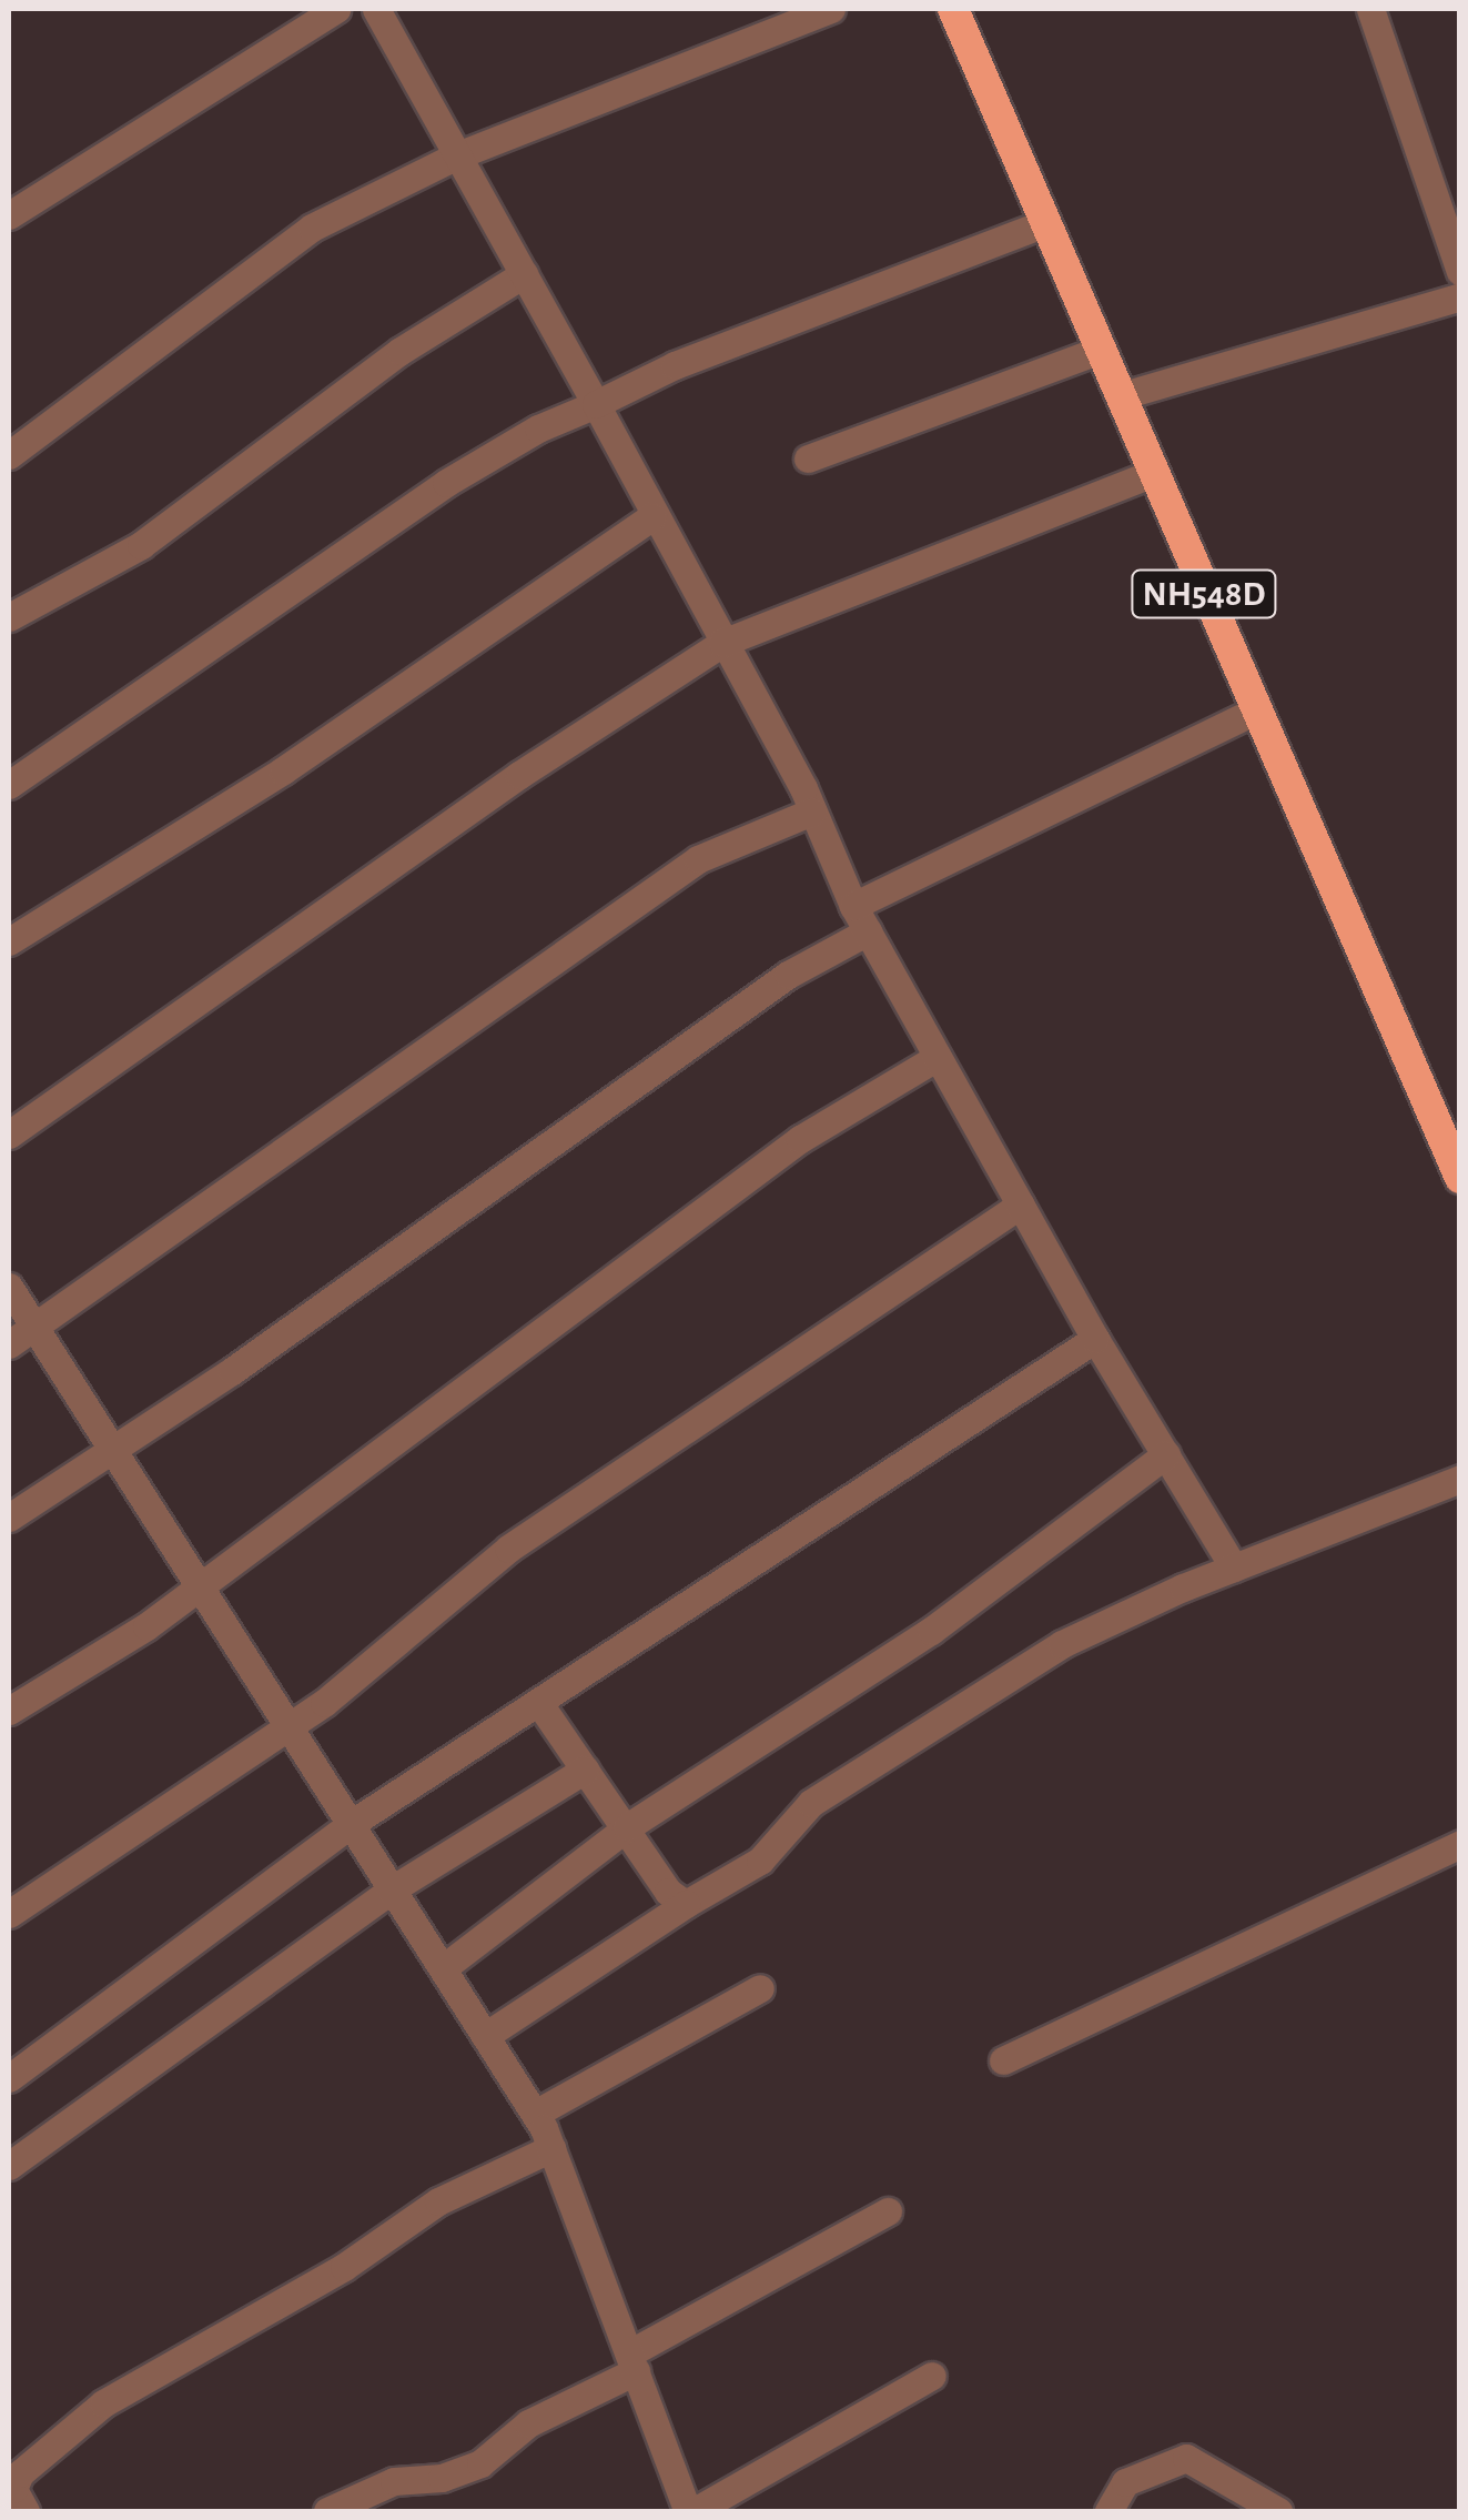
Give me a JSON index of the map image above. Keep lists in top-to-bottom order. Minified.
{"streets":{"highway":["NH548D"]}}
